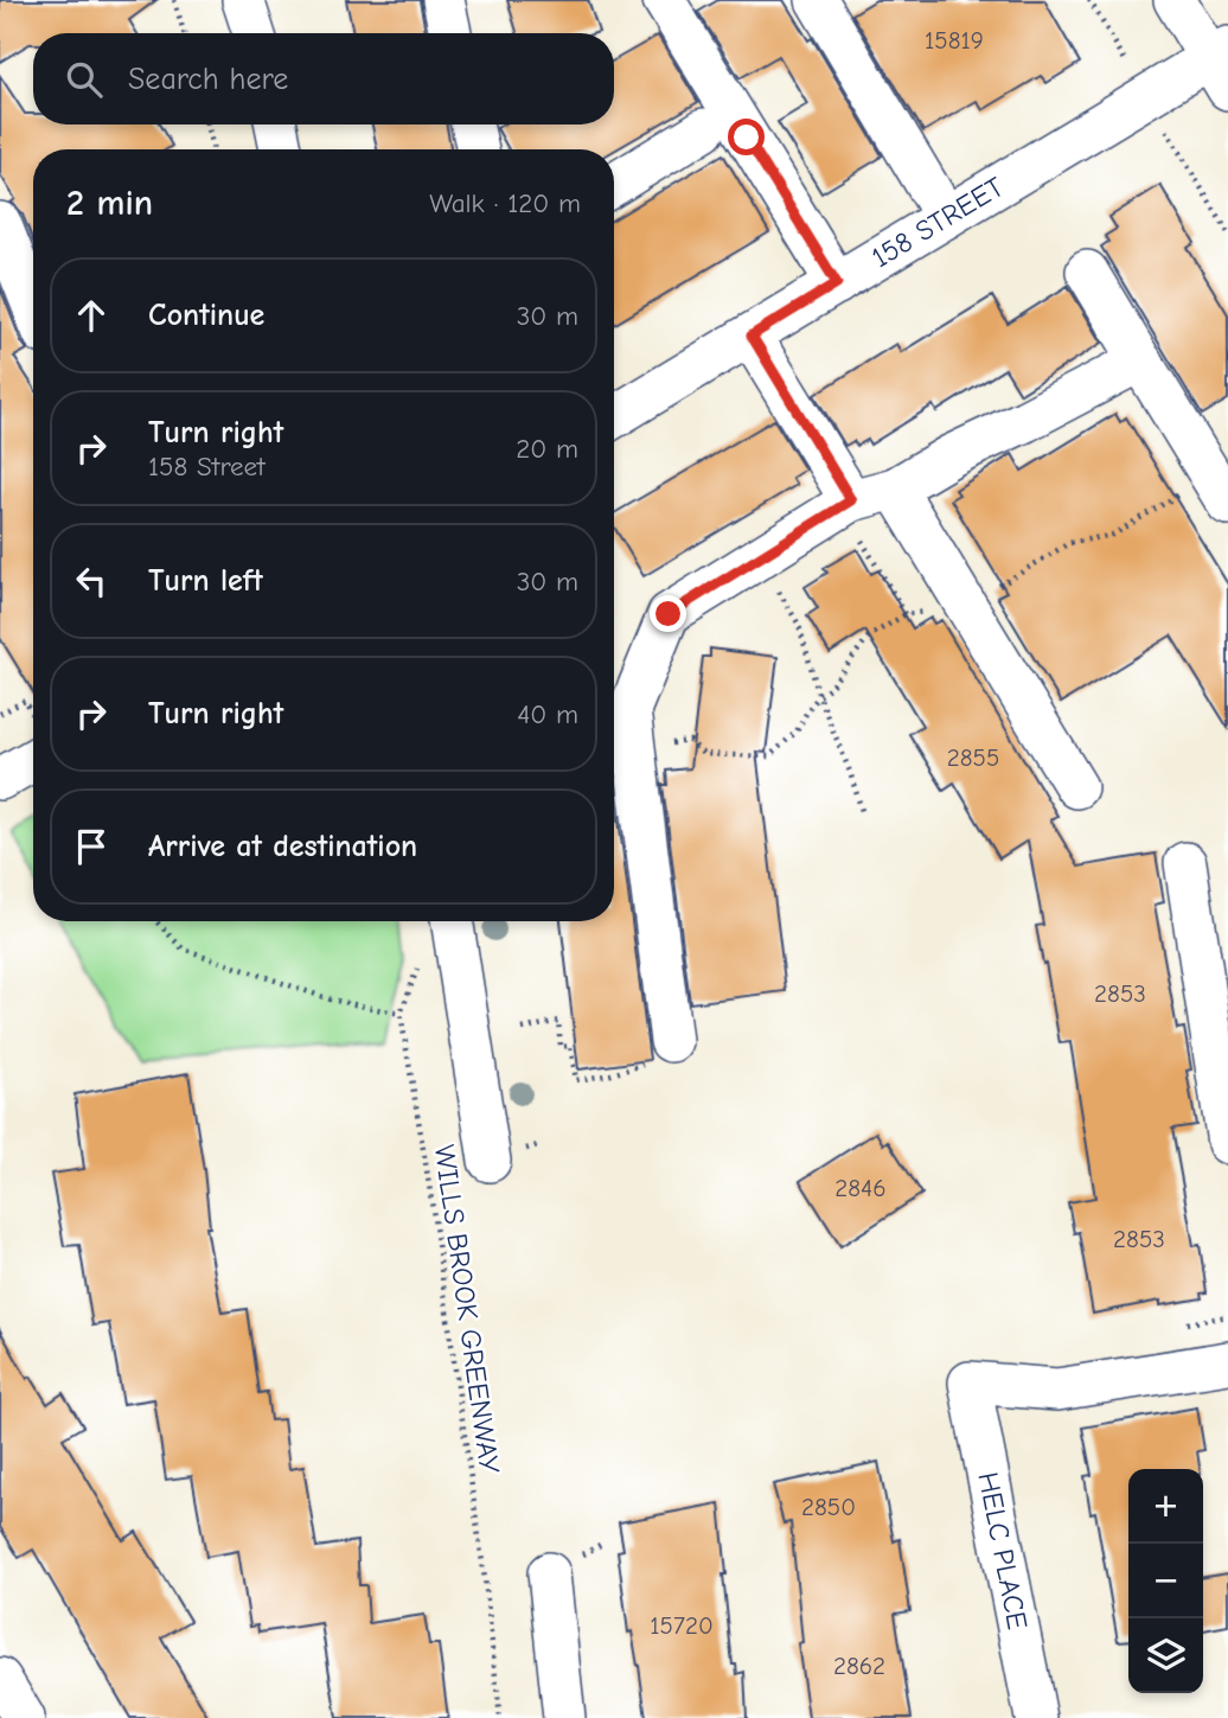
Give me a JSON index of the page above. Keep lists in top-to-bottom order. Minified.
{"streets":{"street":["158 STREET","HELC PLACE"],"path":["WILLS BROOK GREENWAY"]},"house_numbers":["15819","2855","2853","2846","2853","2850","15720","2862"],"page":{"search":"Search here","heading":["2 min","Walk · 120 m"],"list":[["Continue","30 m"],["Turn right","158 Street","20 m"],["Turn left","30 m"],["Turn right","40 m"],"Arrive at destination"],"map_buttons":["+","−"]}}
